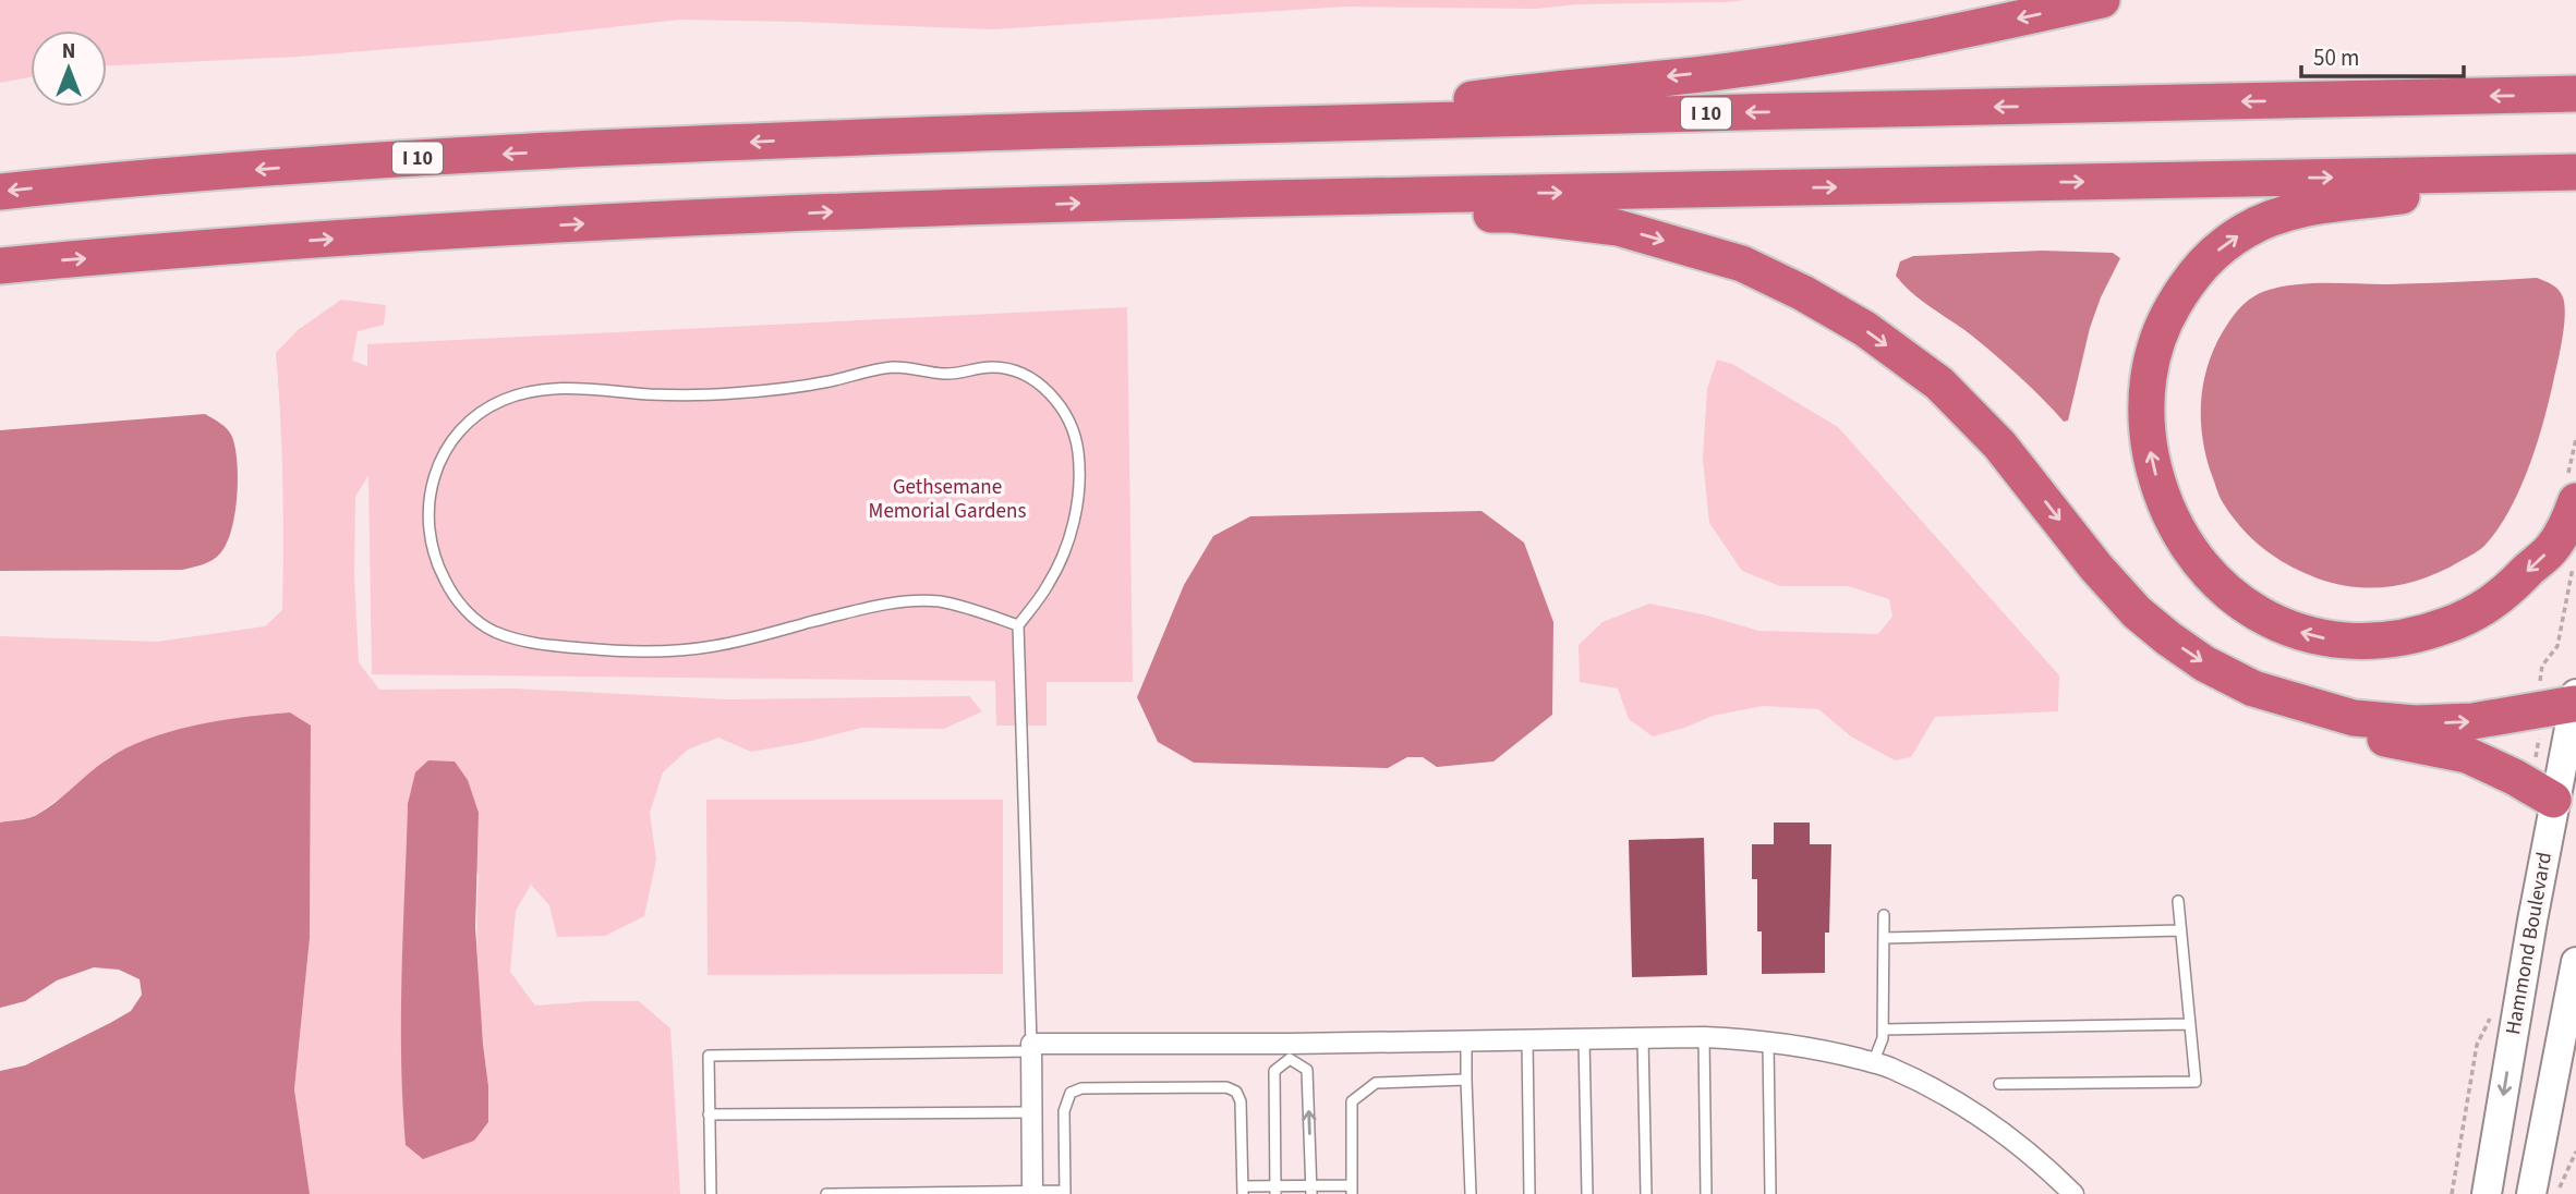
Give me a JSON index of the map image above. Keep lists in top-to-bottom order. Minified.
{"streets":{"highway":["I 10"],"street":["Hammond Boulevard"]},"parks":["Gethsemane Memorial Gardens"],"scale_bar":"50 m","north":"top"}
